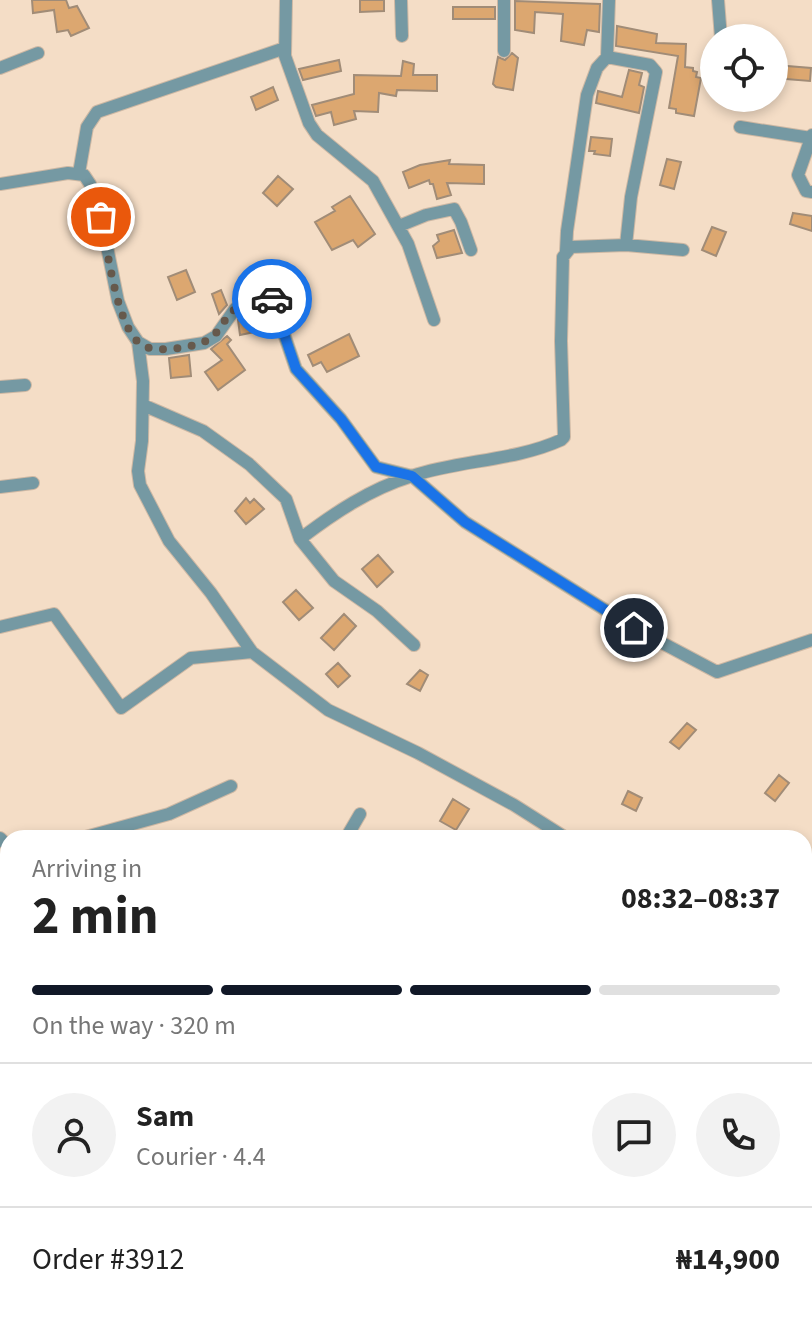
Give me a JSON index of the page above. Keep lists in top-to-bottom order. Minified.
{"page":{"heading":["2 min","Arriving in","08:32–08:37"],"panel":["Sam","Courier · 4.4","Order #3912","₦14,900"],"bar":"On the way · 320 m"}}
